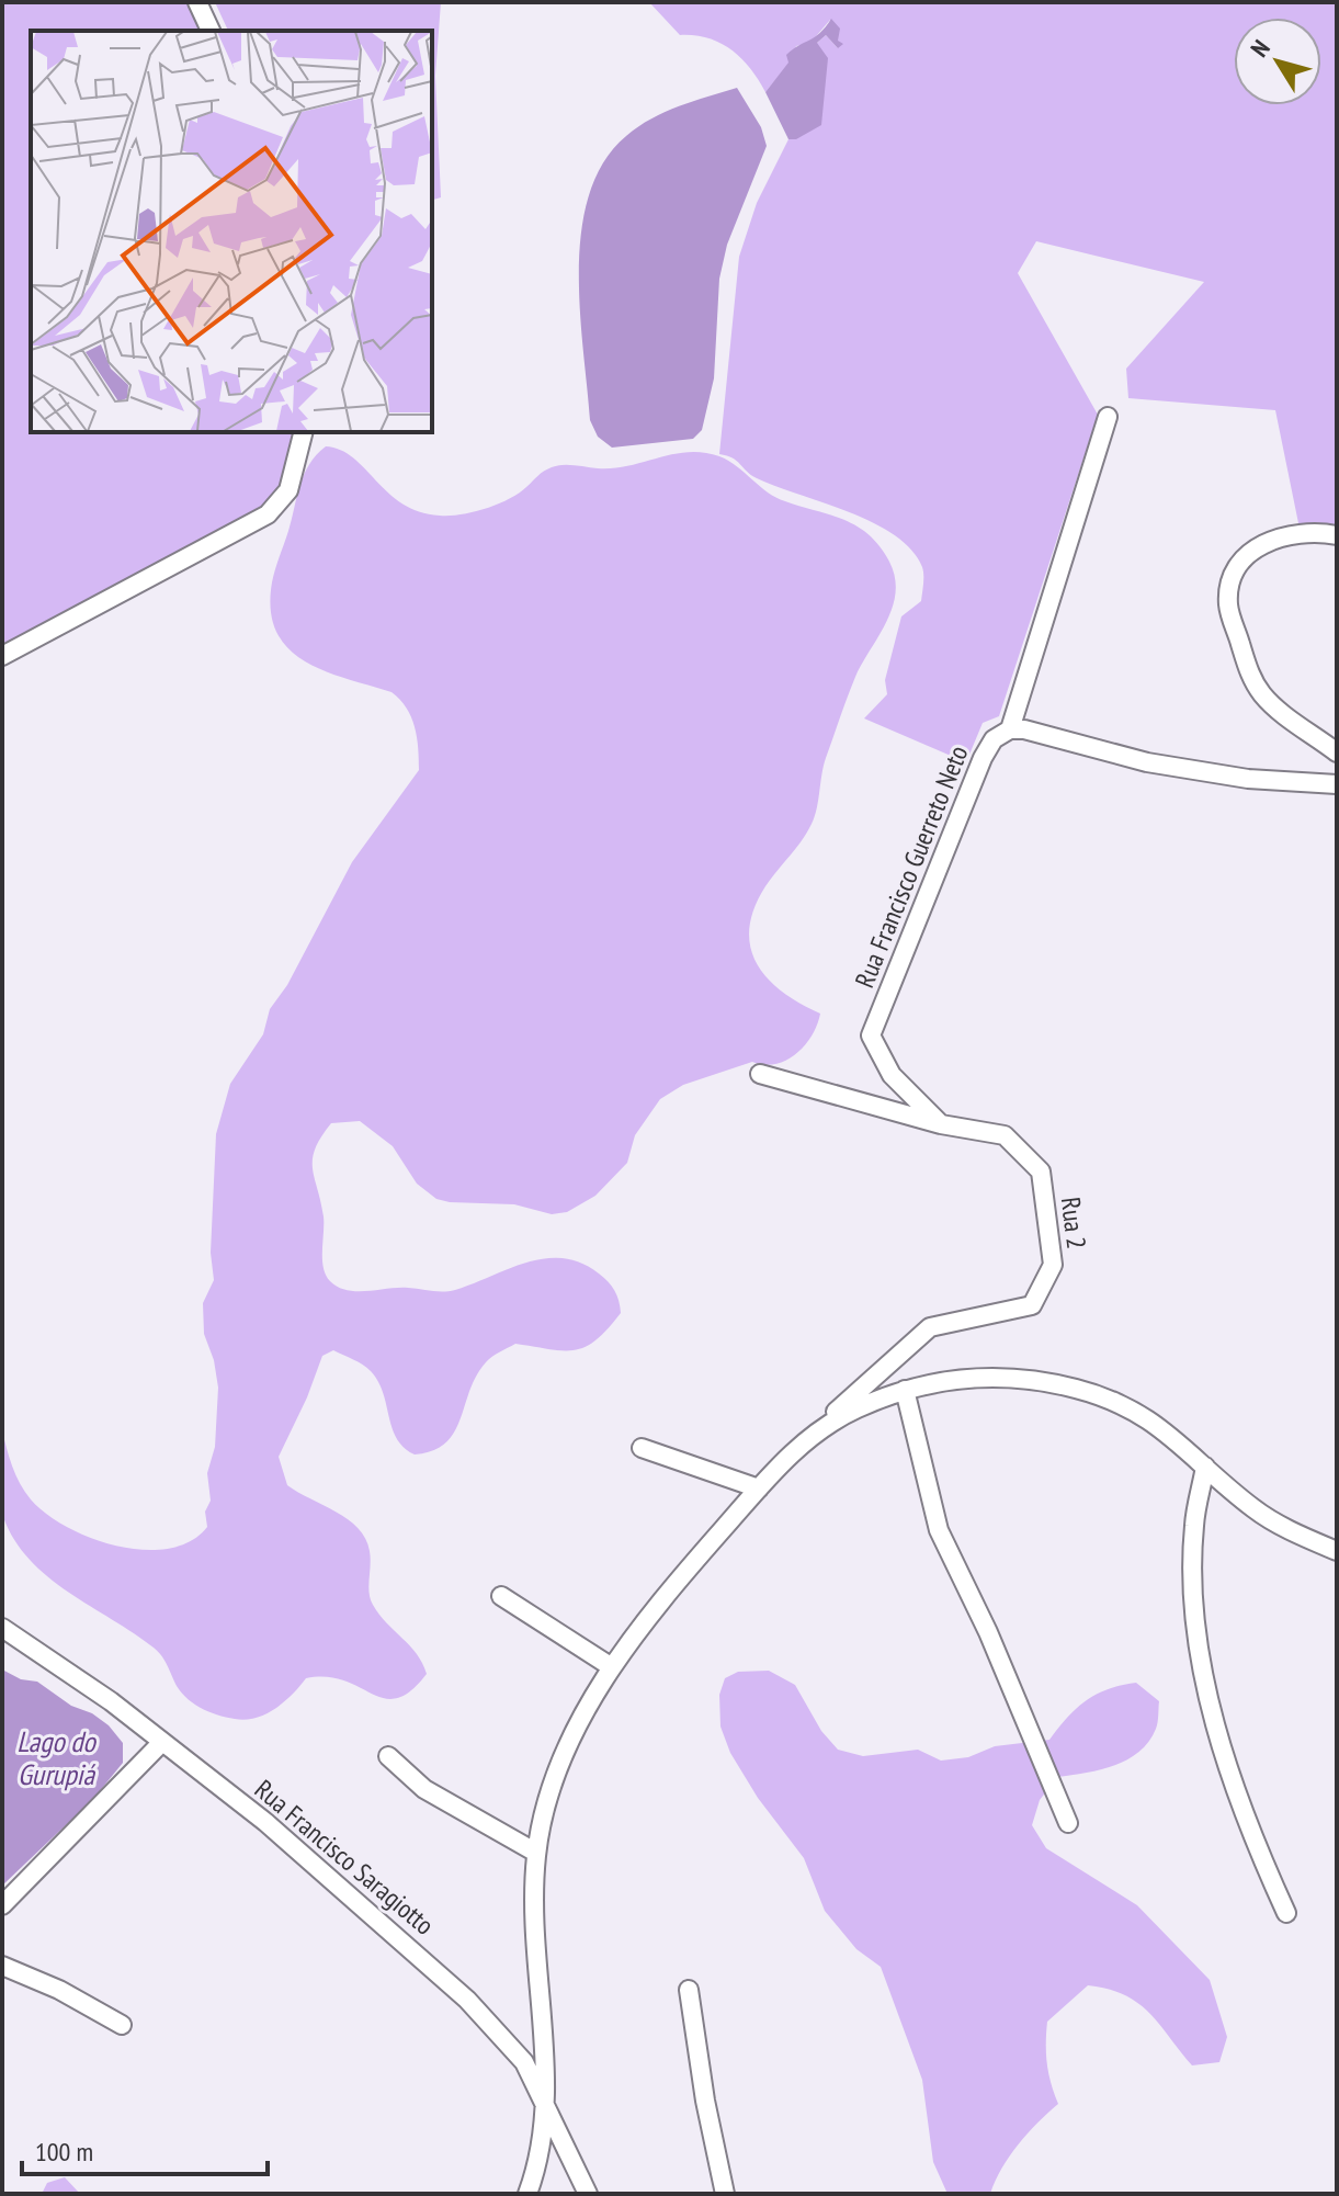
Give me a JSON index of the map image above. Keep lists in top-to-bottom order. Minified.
{"streets":{"street":["Rua Francisco Guerreto Neto","Rua 2","Rua Francisco Saragiotto"]},"crossings":[["Rua Francisco Guerreto Neto","Rua 2"]],"water":["Lago do Gurupiá"],"scale_bar":"100 m","north":"top left"}
